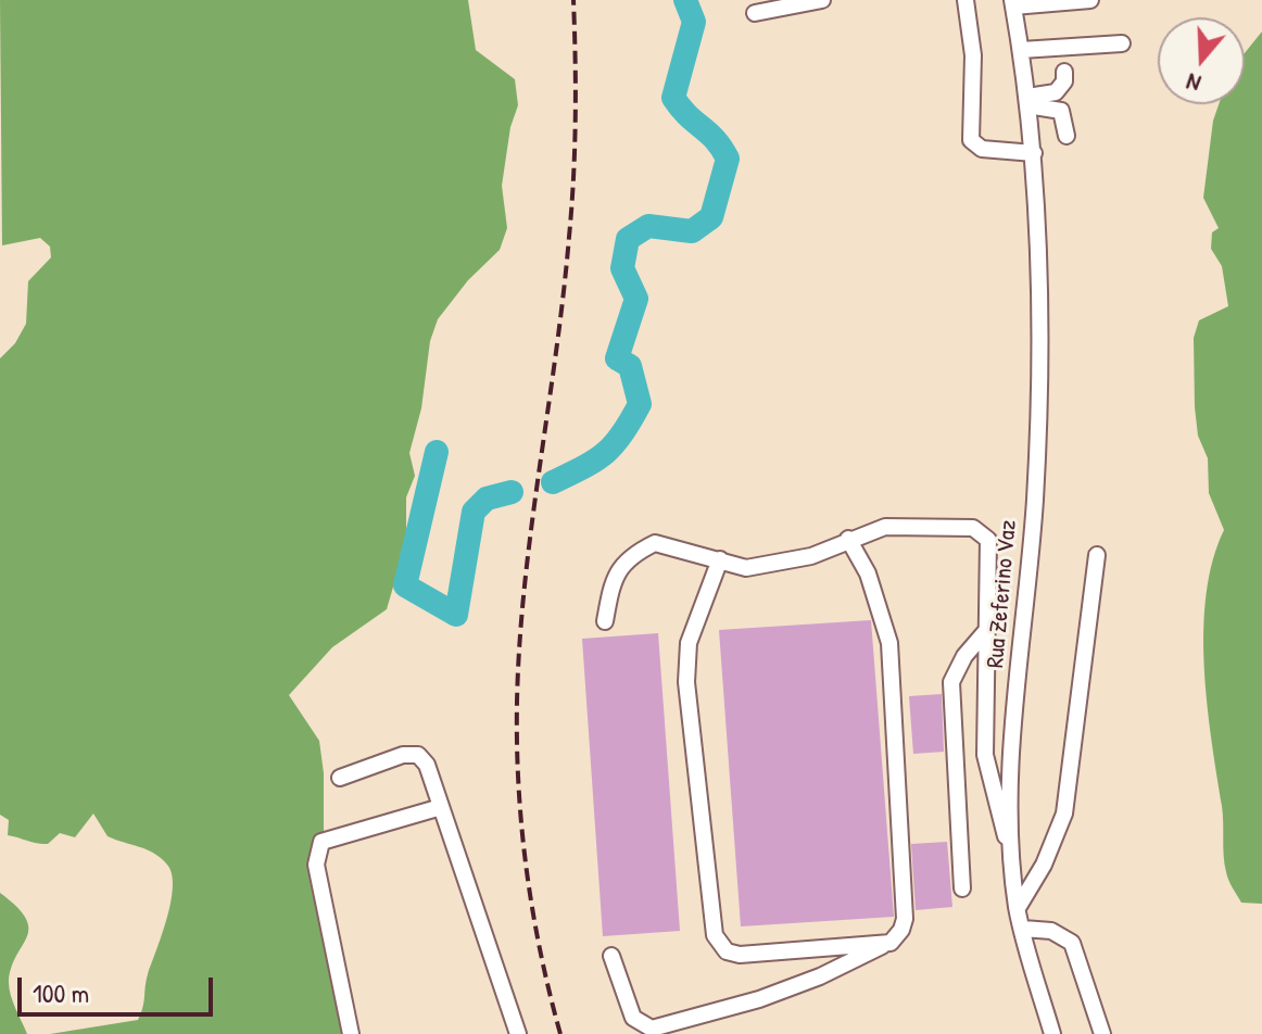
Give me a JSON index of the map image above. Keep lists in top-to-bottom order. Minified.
{"streets":{"street":["Rua Zeferino Vaz"]},"scale_bar":"100 m","north":"bottom"}
